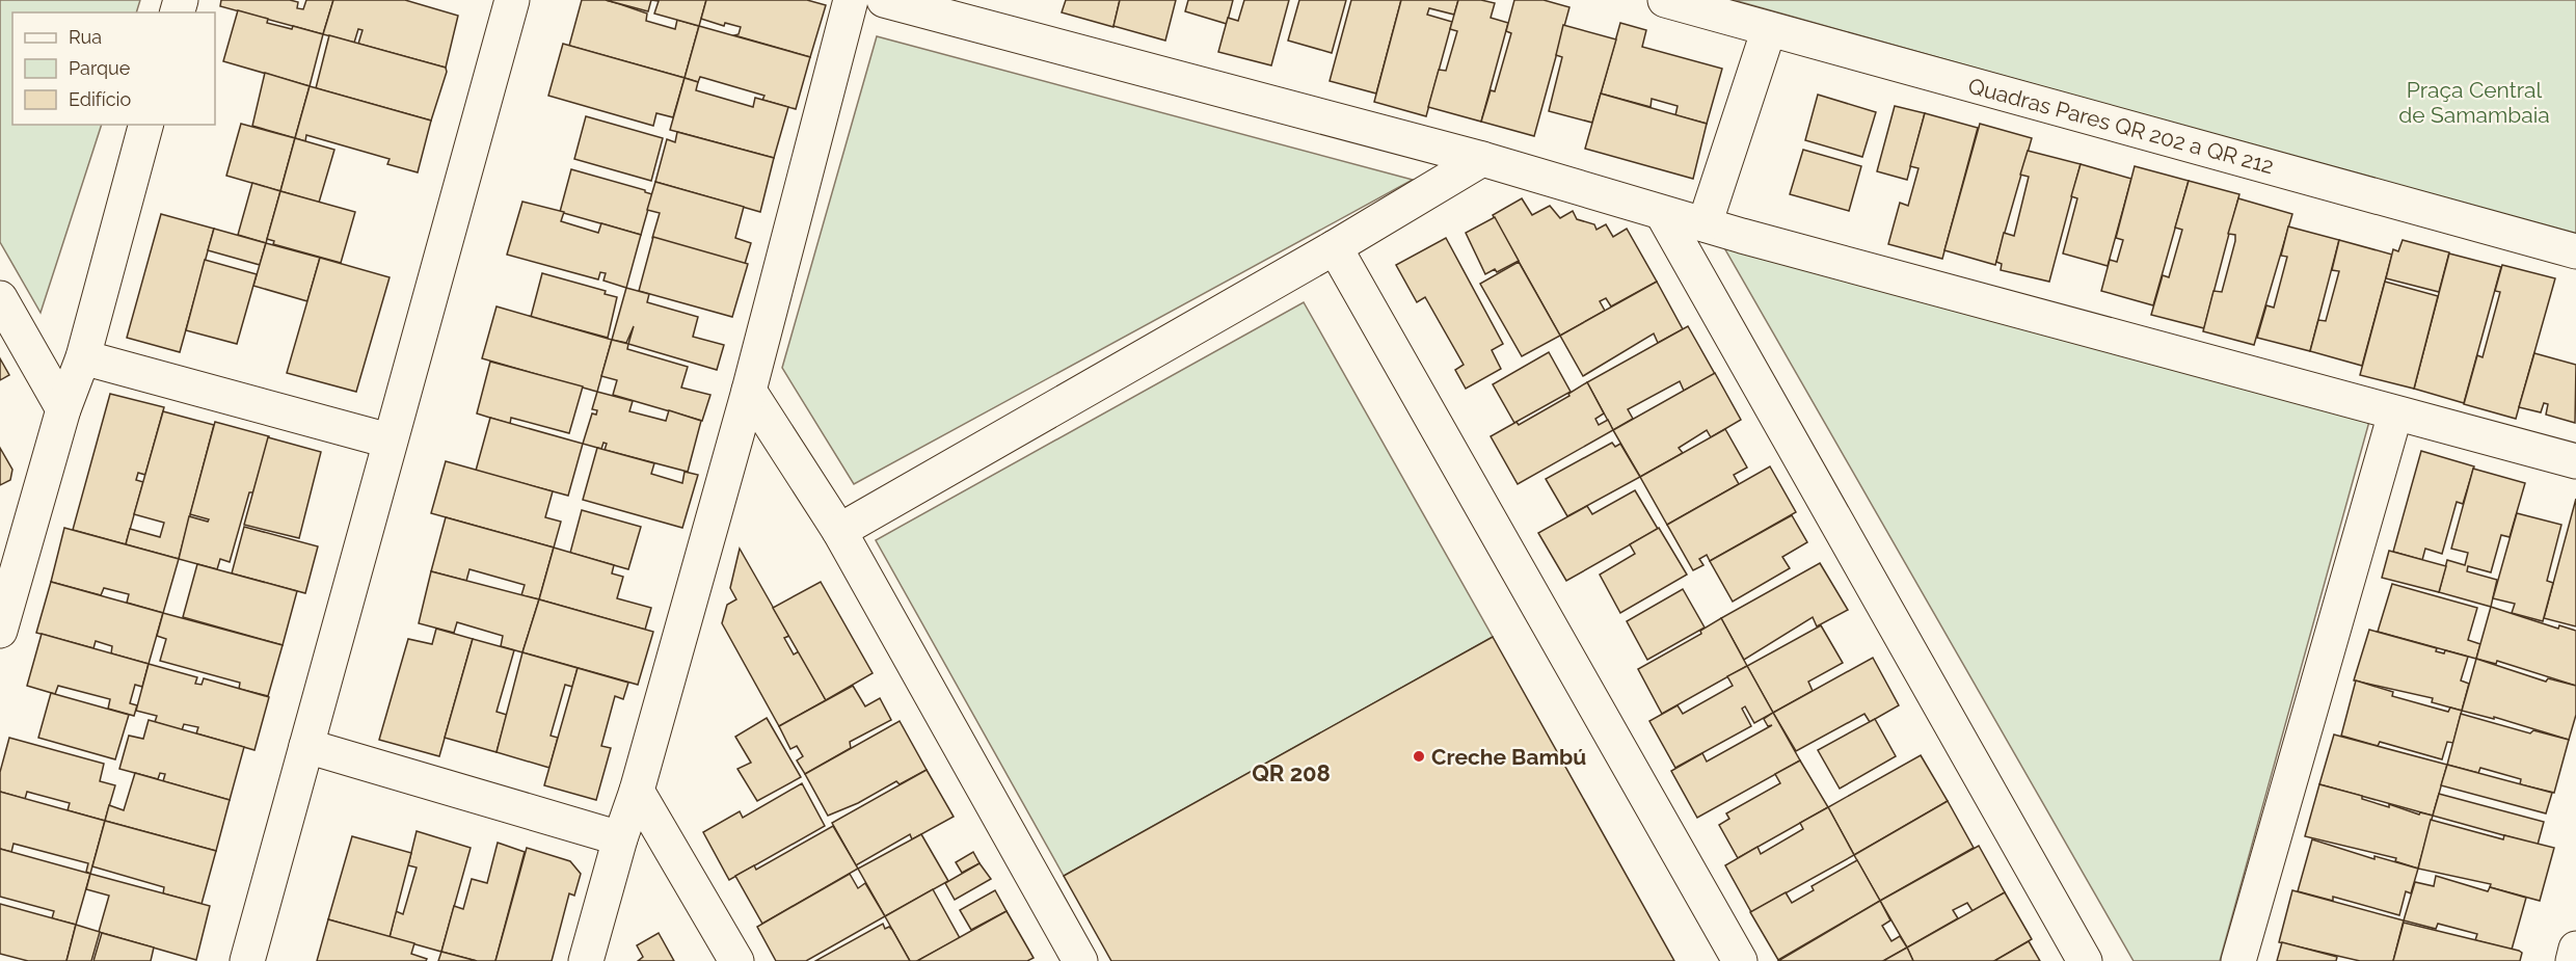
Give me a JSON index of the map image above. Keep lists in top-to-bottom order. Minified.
{"streets":{"street":["Quadras Pares QR 202 a QR 212"]},"districts":["QR 208"],"parks":["Praça Central de Samambaia"],"places":["Creche Bambú"],"legend":["Rua","Parque","Edifício"]}
